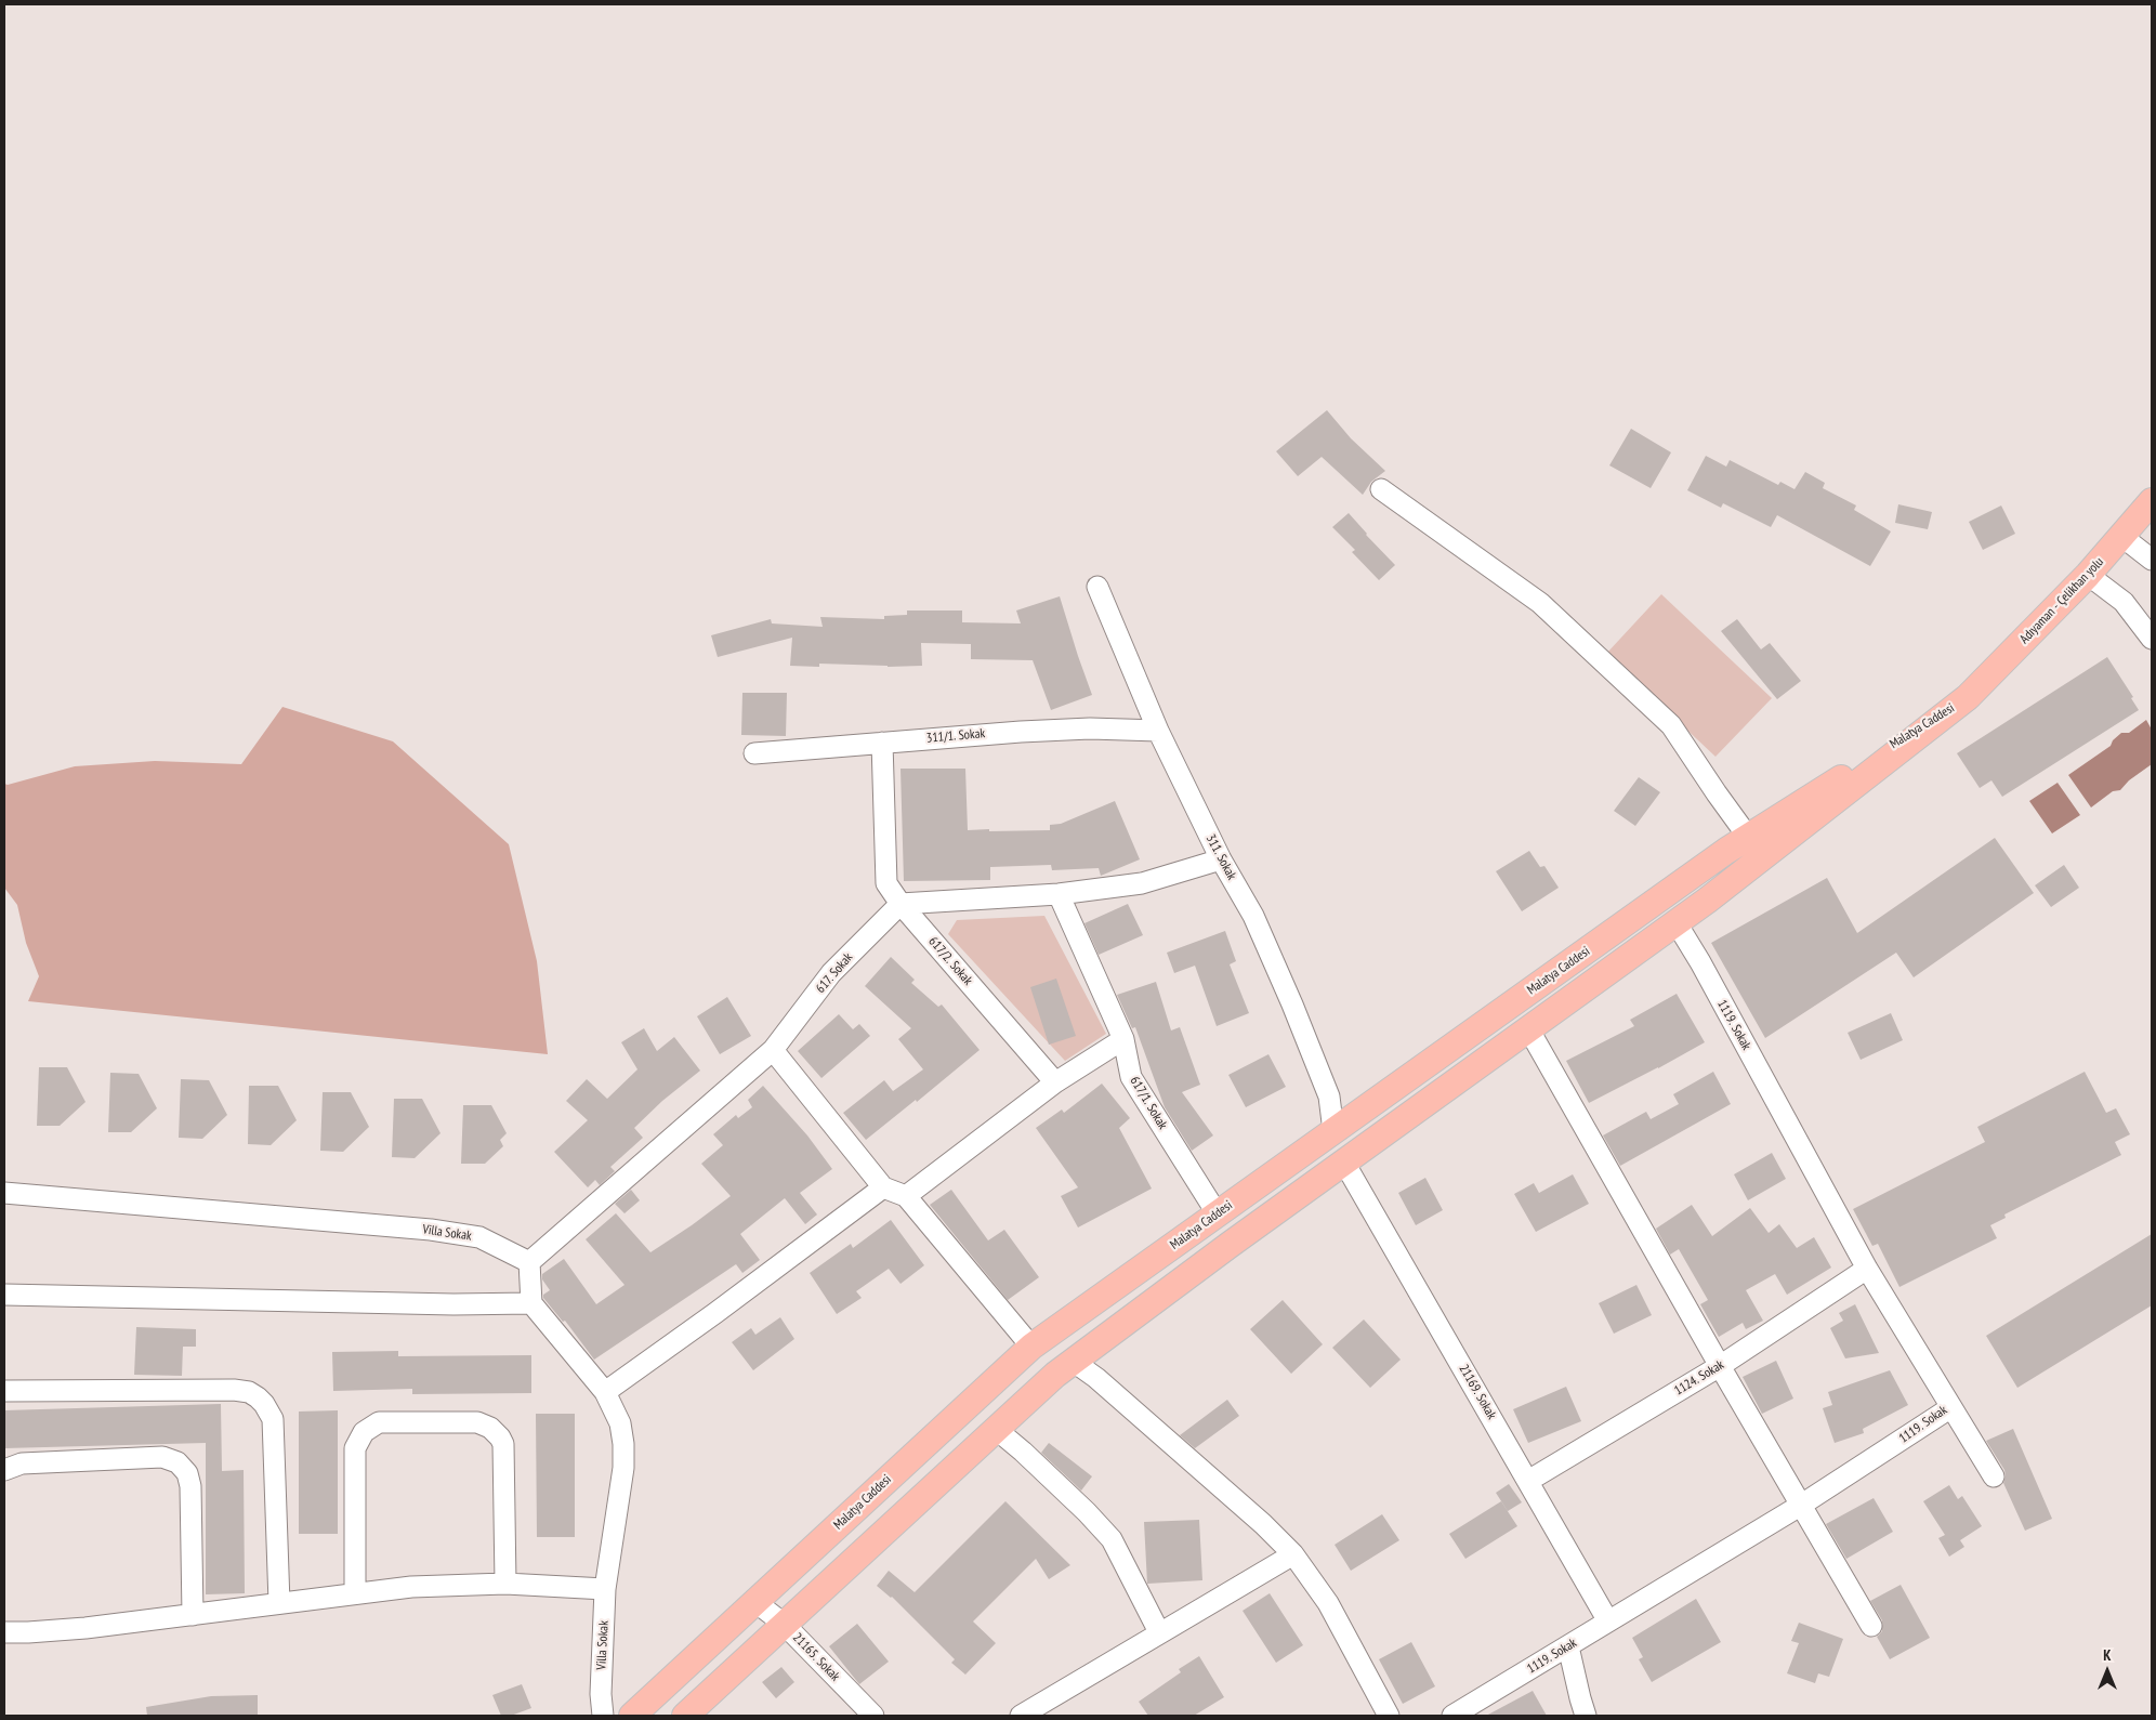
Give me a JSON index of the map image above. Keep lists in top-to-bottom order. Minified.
{"streets":{"main road":["Adıyaman - Çelikhan yolu","Malatya Caddesi"],"street":["311/1. Sokak","311. Sokak","617/2. Sokak","617. Sokak","1119. Sokak","617/1. Sokak","Villa Sokak","1124. Sokak","21169. Sokak","21165. Sokak"]},"crossings":[["Adıyaman - Çelikhan yolu","Malatya Caddesi"],["Malatya Caddesi","311. Sokak"],["Malatya Caddesi","1119. Sokak"],["Malatya Caddesi","617/1. Sokak"],["Malatya Caddesi","21169. Sokak"],["Malatya Caddesi","21165. Sokak"],["311/1. Sokak","311. Sokak"],["311/1. Sokak","617/2. Sokak"],["617/2. Sokak","617. Sokak"],["617. Sokak","Villa Sokak"],["1119. Sokak","1124. Sokak"],["1119. Sokak","21169. Sokak"],["1124. Sokak","21169. Sokak"]],"north":"top"}
